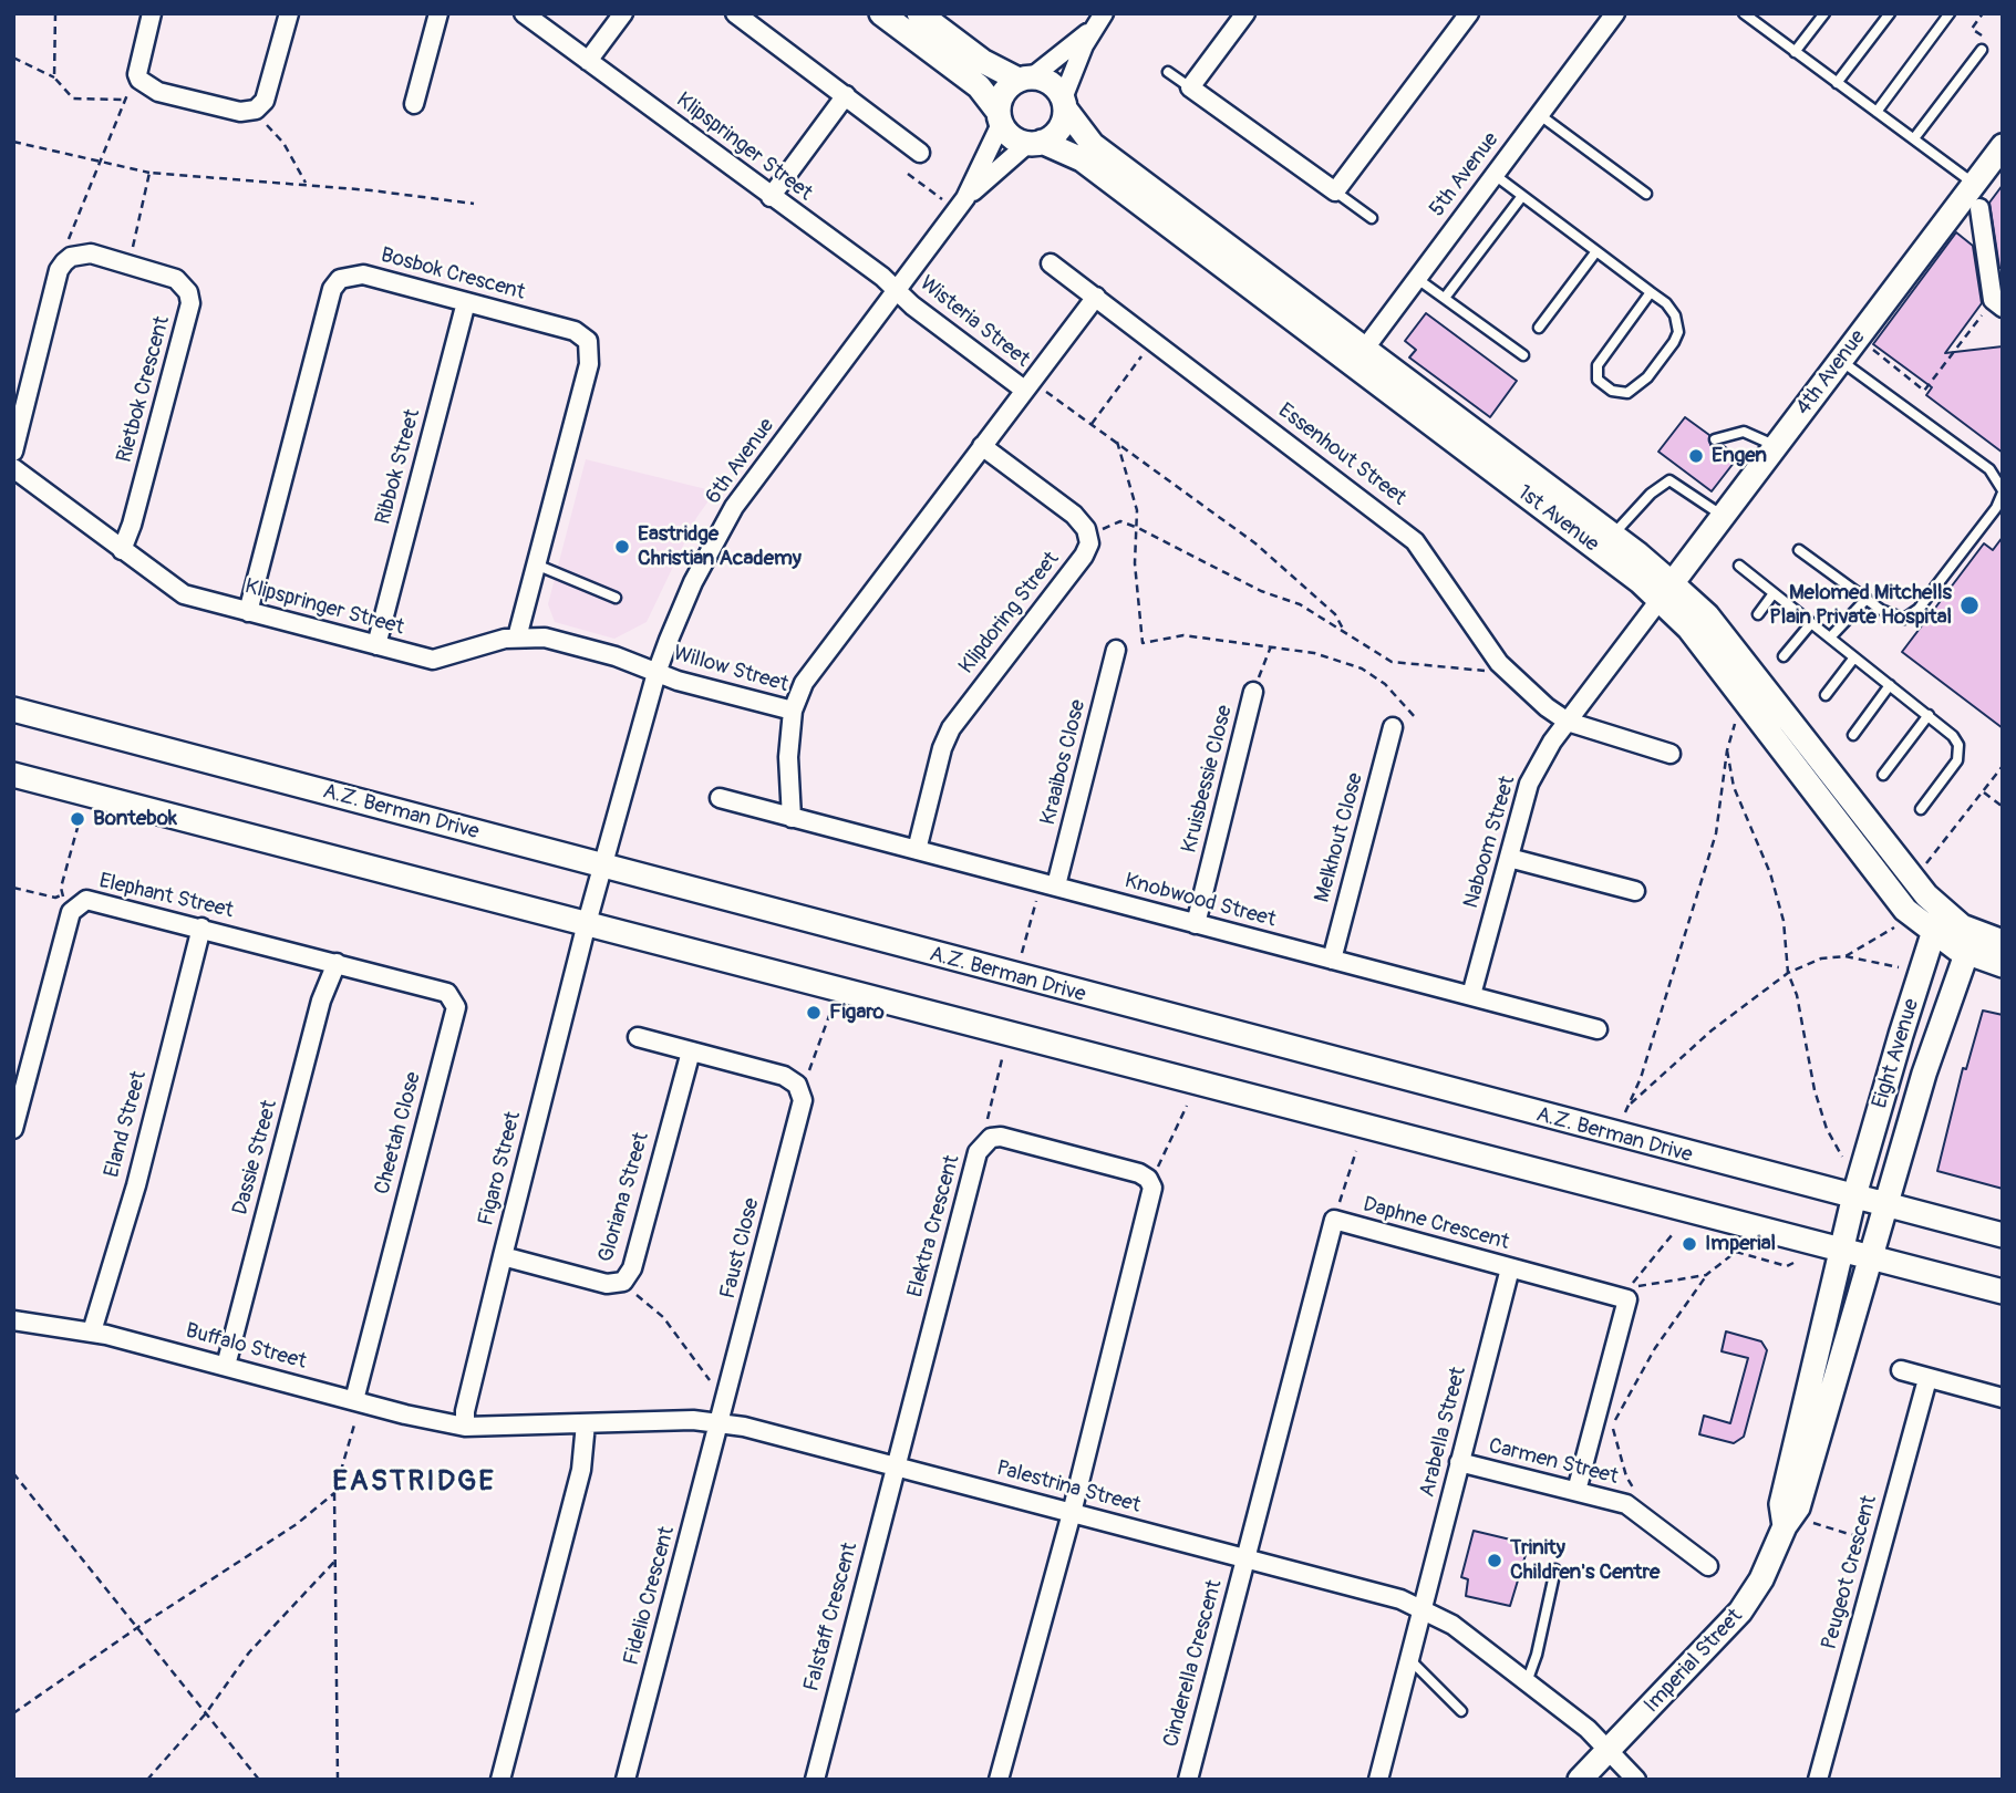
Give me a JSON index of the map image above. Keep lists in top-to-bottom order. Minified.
{"streets":{"street":["Klipspringer Street","5th Avenue","Bosbok Crescent","Wisteria Street","4th Avenue","Rietbok Crescent","Essenhout Street","6th Avenue","Ribbok Street","1st Avenue","Klipdoring Street","Willow Street","Kraaibos Close","Kruisbessie Close","A.Z. Berman Drive","Melkhout Close","Naboom Street","Elephant Street","Knobwood Street","Eight Avenue","Eland Street","Cheetah Close","Dassie Street","Figaro Street","Gloriana Street","Daphne Crescent","Elektra Crescent","Faust Close","Buffalo Street","Arabella Street","Carmen Street","Palestrina Street","Peugeot Crescent","Fidelio Crescent","Falstaff Crescent","Imperial Street","Cinderella Crescent"]},"crossings":[["Klipspringer Street","Bosbok Crescent"],["Klipspringer Street","Wisteria Street"],["Klipspringer Street","Rietbok Crescent"],["Klipspringer Street","6th Avenue"],["Klipspringer Street","Ribbok Street"],["Klipspringer Street","Willow Street"],["5th Avenue","1st Avenue"],["Bosbok Crescent","Ribbok Street"],["Wisteria Street","6th Avenue"],["4th Avenue","1st Avenue"],["4th Avenue","Naboom Street"],["Essenhout Street","Naboom Street"],["6th Avenue","1st Avenue"],["6th Avenue","Willow Street"],["6th Avenue","A.Z. Berman Drive"],["6th Avenue","Figaro Street"],["1st Avenue","Naboom Street"],["1st Avenue","Eight Avenue"],["Klipdoring Street","Knobwood Street"],["Kraaibos Close","Knobwood Street"],["Kruisbessie Close","Knobwood Street"],["A.Z. Berman Drive","Eight Avenue"],["Melkhout Close","Knobwood Street"],["Naboom Street","Knobwood Street"],["Elephant Street","Eland Street"],["Elephant Street","Cheetah Close"],["Elephant Street","Dassie Street"],["Eight Avenue","Imperial Street"],["Eland Street","Buffalo Street"],["Cheetah Close","Dassie Street"],["Cheetah Close","Buffalo Street"],["Dassie Street","Buffalo Street"],["Figaro Street","Gloriana Street"],["Figaro Street","Buffalo Street"],["Figaro Street","Palestrina Street"],["Daphne Crescent","Arabella Street"],["Daphne Crescent","Carmen Street"],["Daphne Crescent","Palestrina Street"],["Daphne Crescent","Cinderella Crescent"],["Elektra Crescent","Palestrina Street"],["Elektra Crescent","Falstaff Crescent"],["Faust Close","Palestrina Street"],["Faust Close","Fidelio Crescent"],["Buffalo Street","Palestrina Street"],["Arabella Street","Carmen Street"],["Arabella Street","Palestrina Street"],["Palestrina Street","Fidelio Crescent"],["Palestrina Street","Falstaff Crescent"],["Palestrina Street","Imperial Street"],["Palestrina Street","Cinderella Crescent"]],"districts":["EASTRIDGE"],"places":["Engen","Eastridge Christian Academy","Melomed Mitchells Plain Private Hospital","Bontebok","Figaro","Imperial","Trinity Children's Centre"]}
